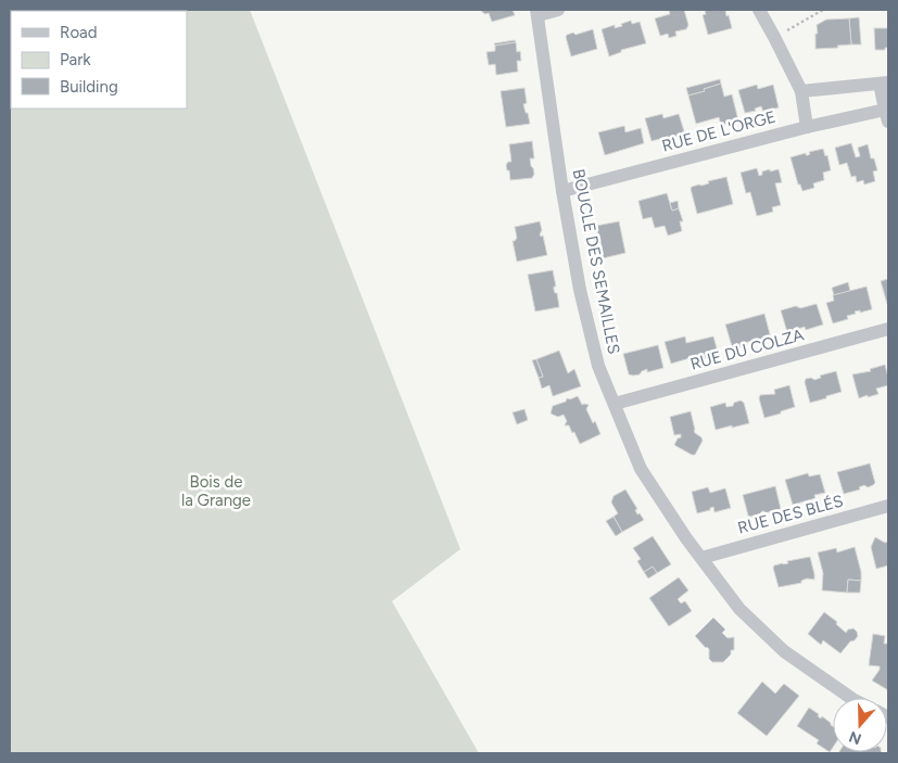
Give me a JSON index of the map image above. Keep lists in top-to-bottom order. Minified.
{"streets":{"street":["RUE DE L'ORGE","BOUCLE DES SEMAILLES","RUE DU COLZA","RUE DES BLÉS"]},"crossings":[["RUE DE L'ORGE","BOUCLE DES SEMAILLES"],["BOUCLE DES SEMAILLES","RUE DU COLZA"],["BOUCLE DES SEMAILLES","RUE DES BLÉS"]],"parks":["Bois de la Grange"],"legend":["Road","Park","Building"],"north":"bottom"}
